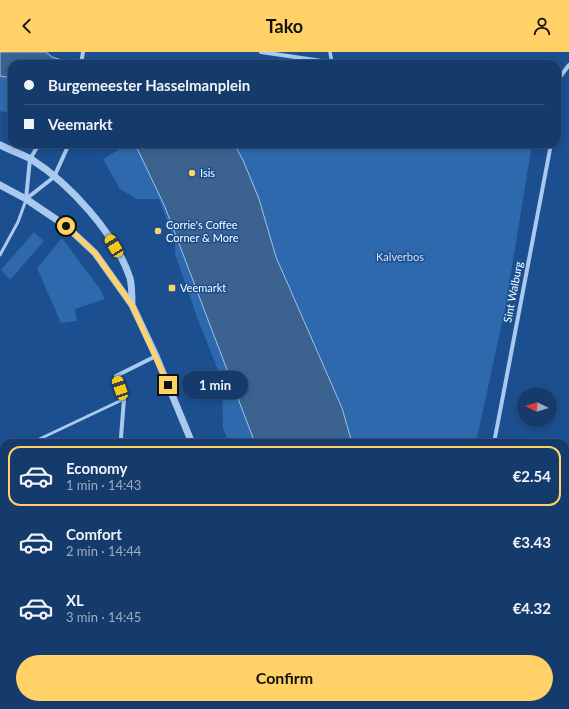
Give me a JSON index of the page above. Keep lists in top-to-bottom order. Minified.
{"streets":{"street":["Sint Walburg"]},"parks":["Kalverbos"],"places":{"other":["Isis","Corrie's Coffee Corner & More"],"transit":["Veemarkt"]},"north":"left","page":{"header":"Tako","banner":["Burgemeester Hasselmanplein","Veemarkt"],"bubble":"1 min","list":[{"name":"Economy","note":"1 min · 14:43","value":"€2.54"},{"name":"Comfort","note":"2 min · 14:44","value":"€3.43"},{"name":"XL","note":"3 min · 14:45","value":"€4.32"}],"buttons":"Confirm"}}
